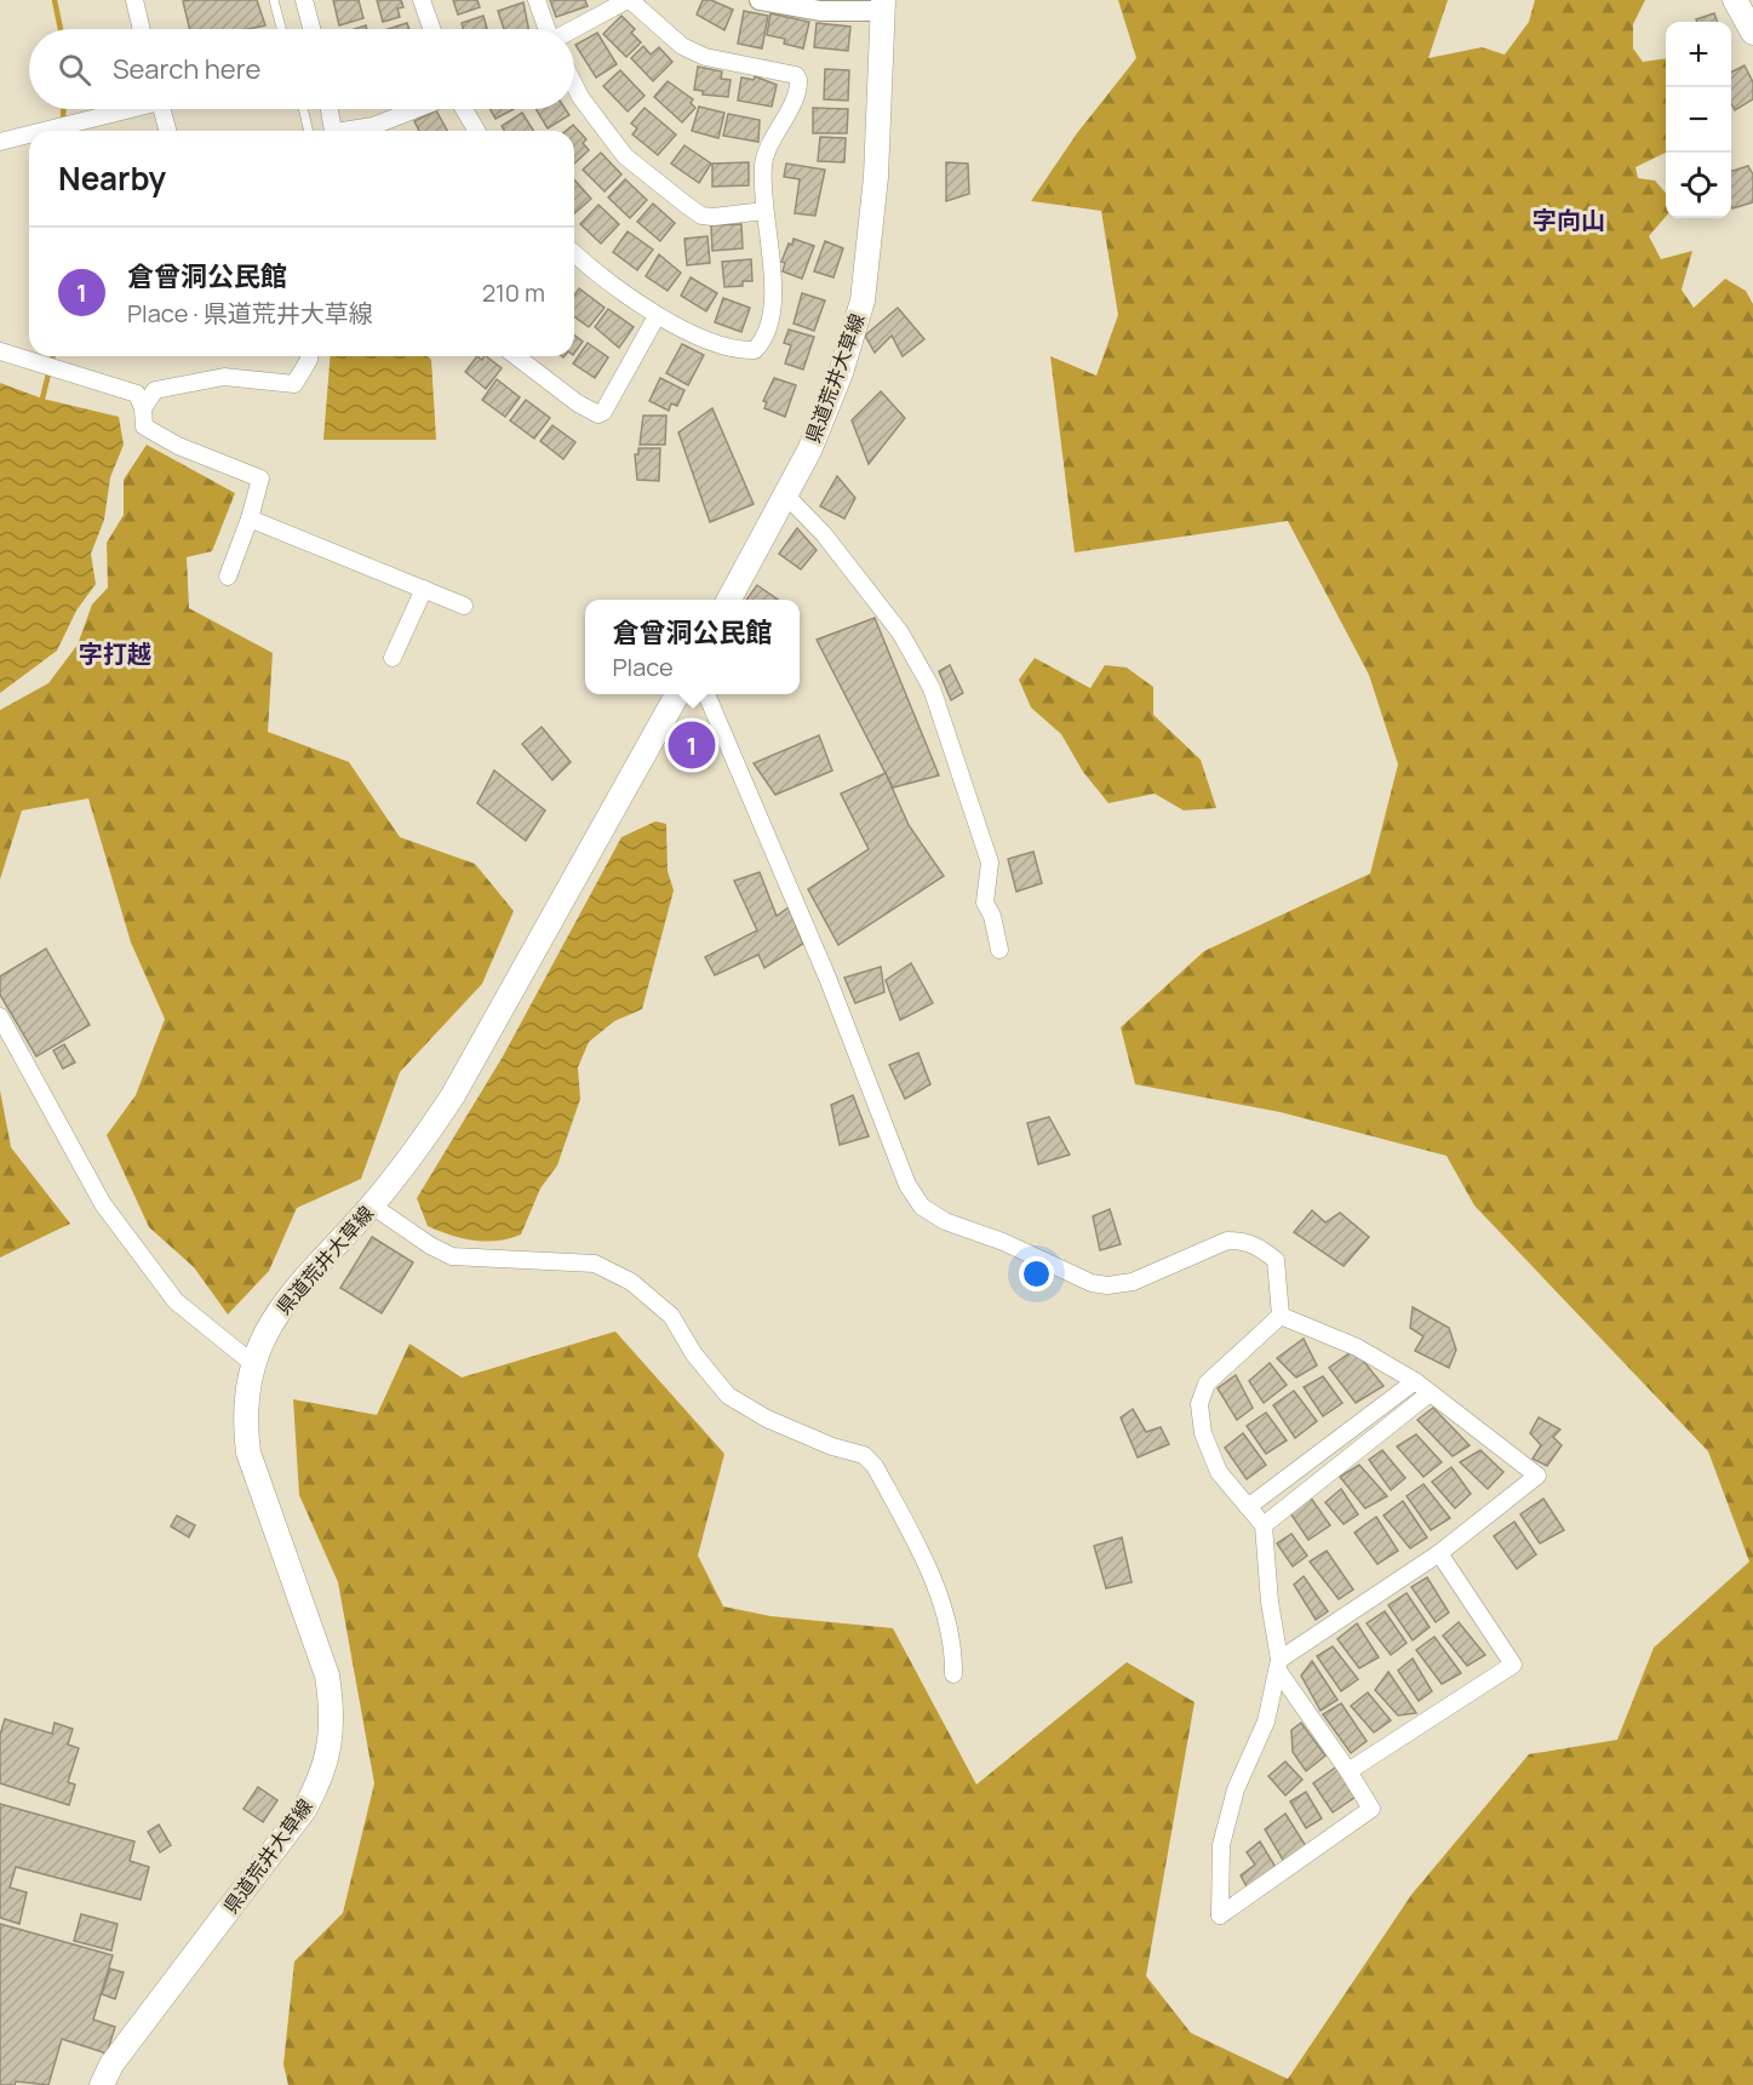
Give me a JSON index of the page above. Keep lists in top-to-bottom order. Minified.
{"streets":{"main road":["県道荒井大草線"]},"districts":["字向山","字打越"],"page":{"map_buttons":["+","−"],"search":"Search here","heading":"Nearby","list":[{"mark":"1","name":"倉曾洞公民館","note":"Place · 県道荒井大草線","value":"210 m"}],"popup":["倉曾洞公民館","Place"],"pins":"1"}}
